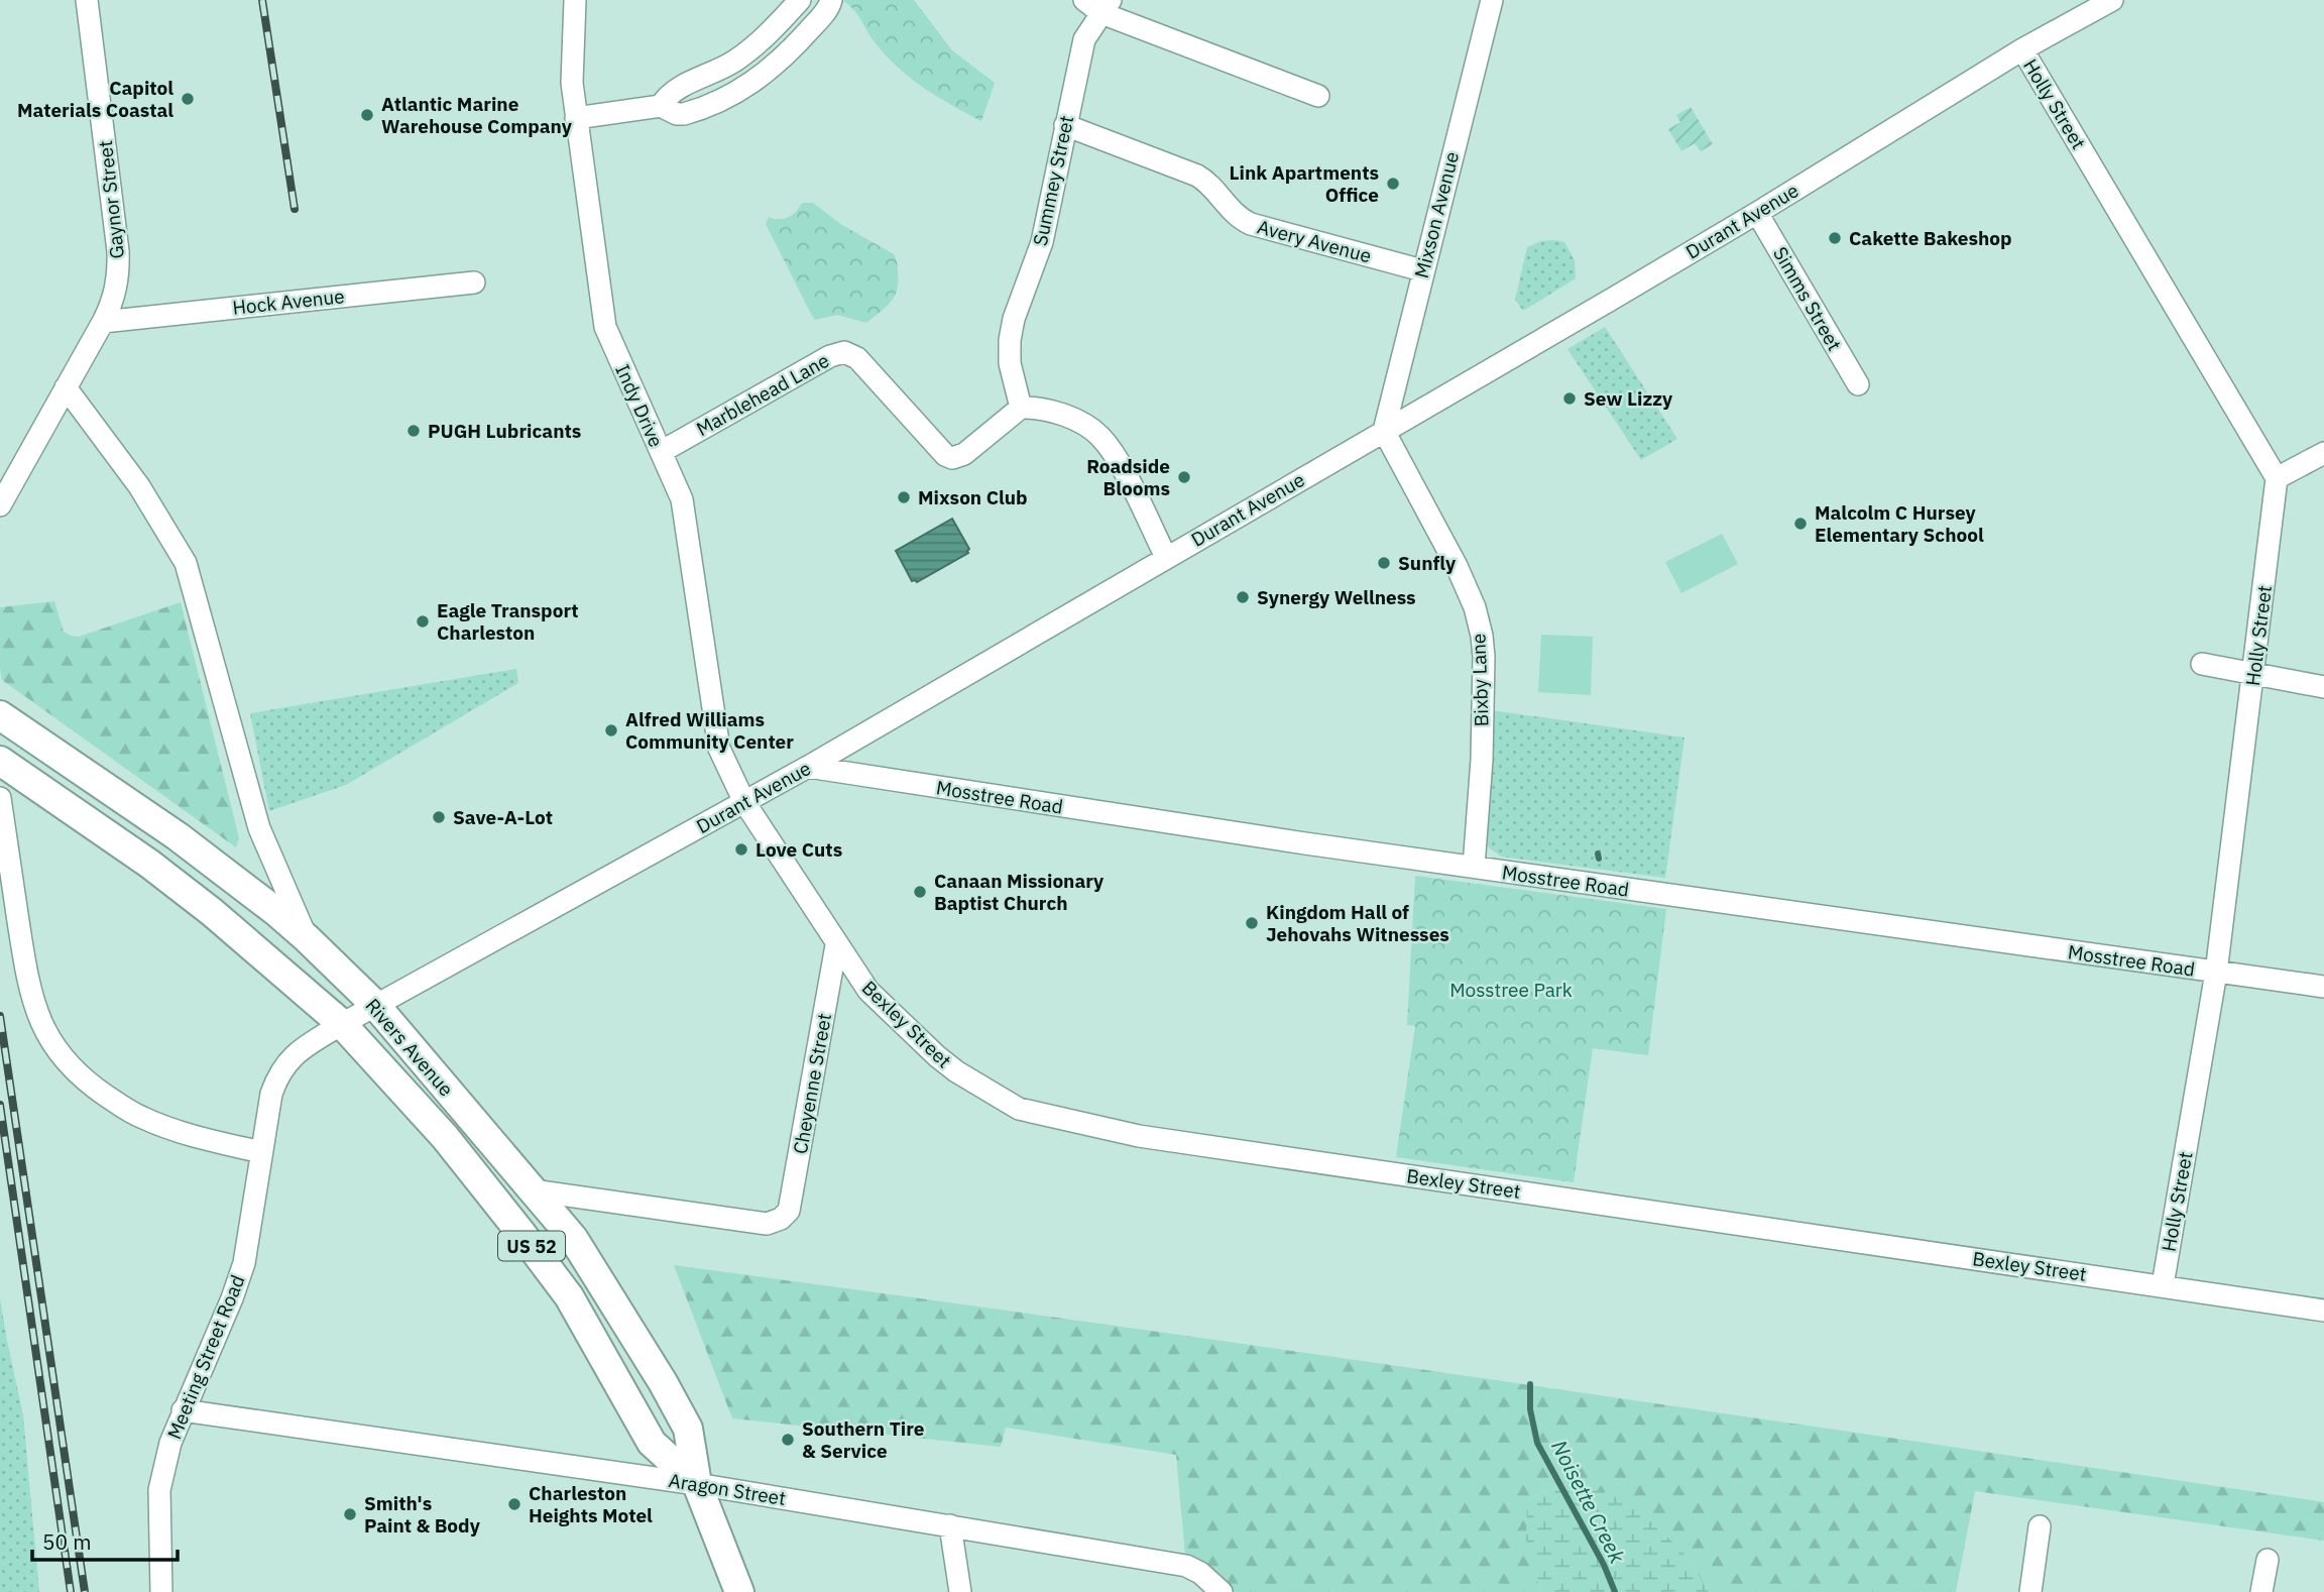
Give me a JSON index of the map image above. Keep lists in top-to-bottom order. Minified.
{"streets":{"main road":["Rivers Avenue","US 52"],"street":["Holly Street","Summey Street","Gaynor Street","Mixson Avenue","Durant Avenue","Avery Avenue","Simms Street","Hock Avenue","Marblehead Lane","Indy Drive","Bixby Lane","Mosstree Road","Bexley Street","Cheyenne Street","Meeting Street Road","Aragon Street"]},"crossings":[["Holly Street","Durant Avenue"],["Holly Street","Mosstree Road"],["Holly Street","Bexley Street"],["Summey Street","Avery Avenue"],["Summey Street","Marblehead Lane"],["Gaynor Street","Hock Avenue"],["Mixson Avenue","Durant Avenue"],["Mixson Avenue","Avery Avenue"],["Mixson Avenue","Bixby Lane"],["Durant Avenue","Simms Street"],["Durant Avenue","Indy Drive"],["Durant Avenue","Bixby Lane"],["Durant Avenue","Mosstree Road"],["Durant Avenue","Bexley Street"],["Durant Avenue","Rivers Avenue"],["Durant Avenue","Meeting Street Road"],["Marblehead Lane","Indy Drive"],["Indy Drive","Bexley Street"],["Bixby Lane","Mosstree Road"],["Bexley Street","Cheyenne Street"],["Rivers Avenue","Cheyenne Street"],["Rivers Avenue","Meeting Street Road"],["Rivers Avenue","Aragon Street"],["Meeting Street Road","Aragon Street"]],"water":["Noisette Creek"],"parks":["Mosstree Park"],"places":["Capitol Materials Coastal","Atlantic Marine Warehouse Company","Link Apartments Office","Cakette Bakeshop","Sew Lizzy","PUGH Lubricants","Roadside Blooms","Mixson Club","Malcolm C Hursey Elementary School","Sunfly","Synergy Wellness","Eagle Transport Charleston","Alfred Williams Community Center","Save-A-Lot","Love Cuts","Canaan Missionary Baptist Church","Kingdom Hall of Jehovahs Witnesses","Southern Tire & Service","Charleston Heights Motel","Smith's Paint & Body"],"scale_bar":"50 m"}
